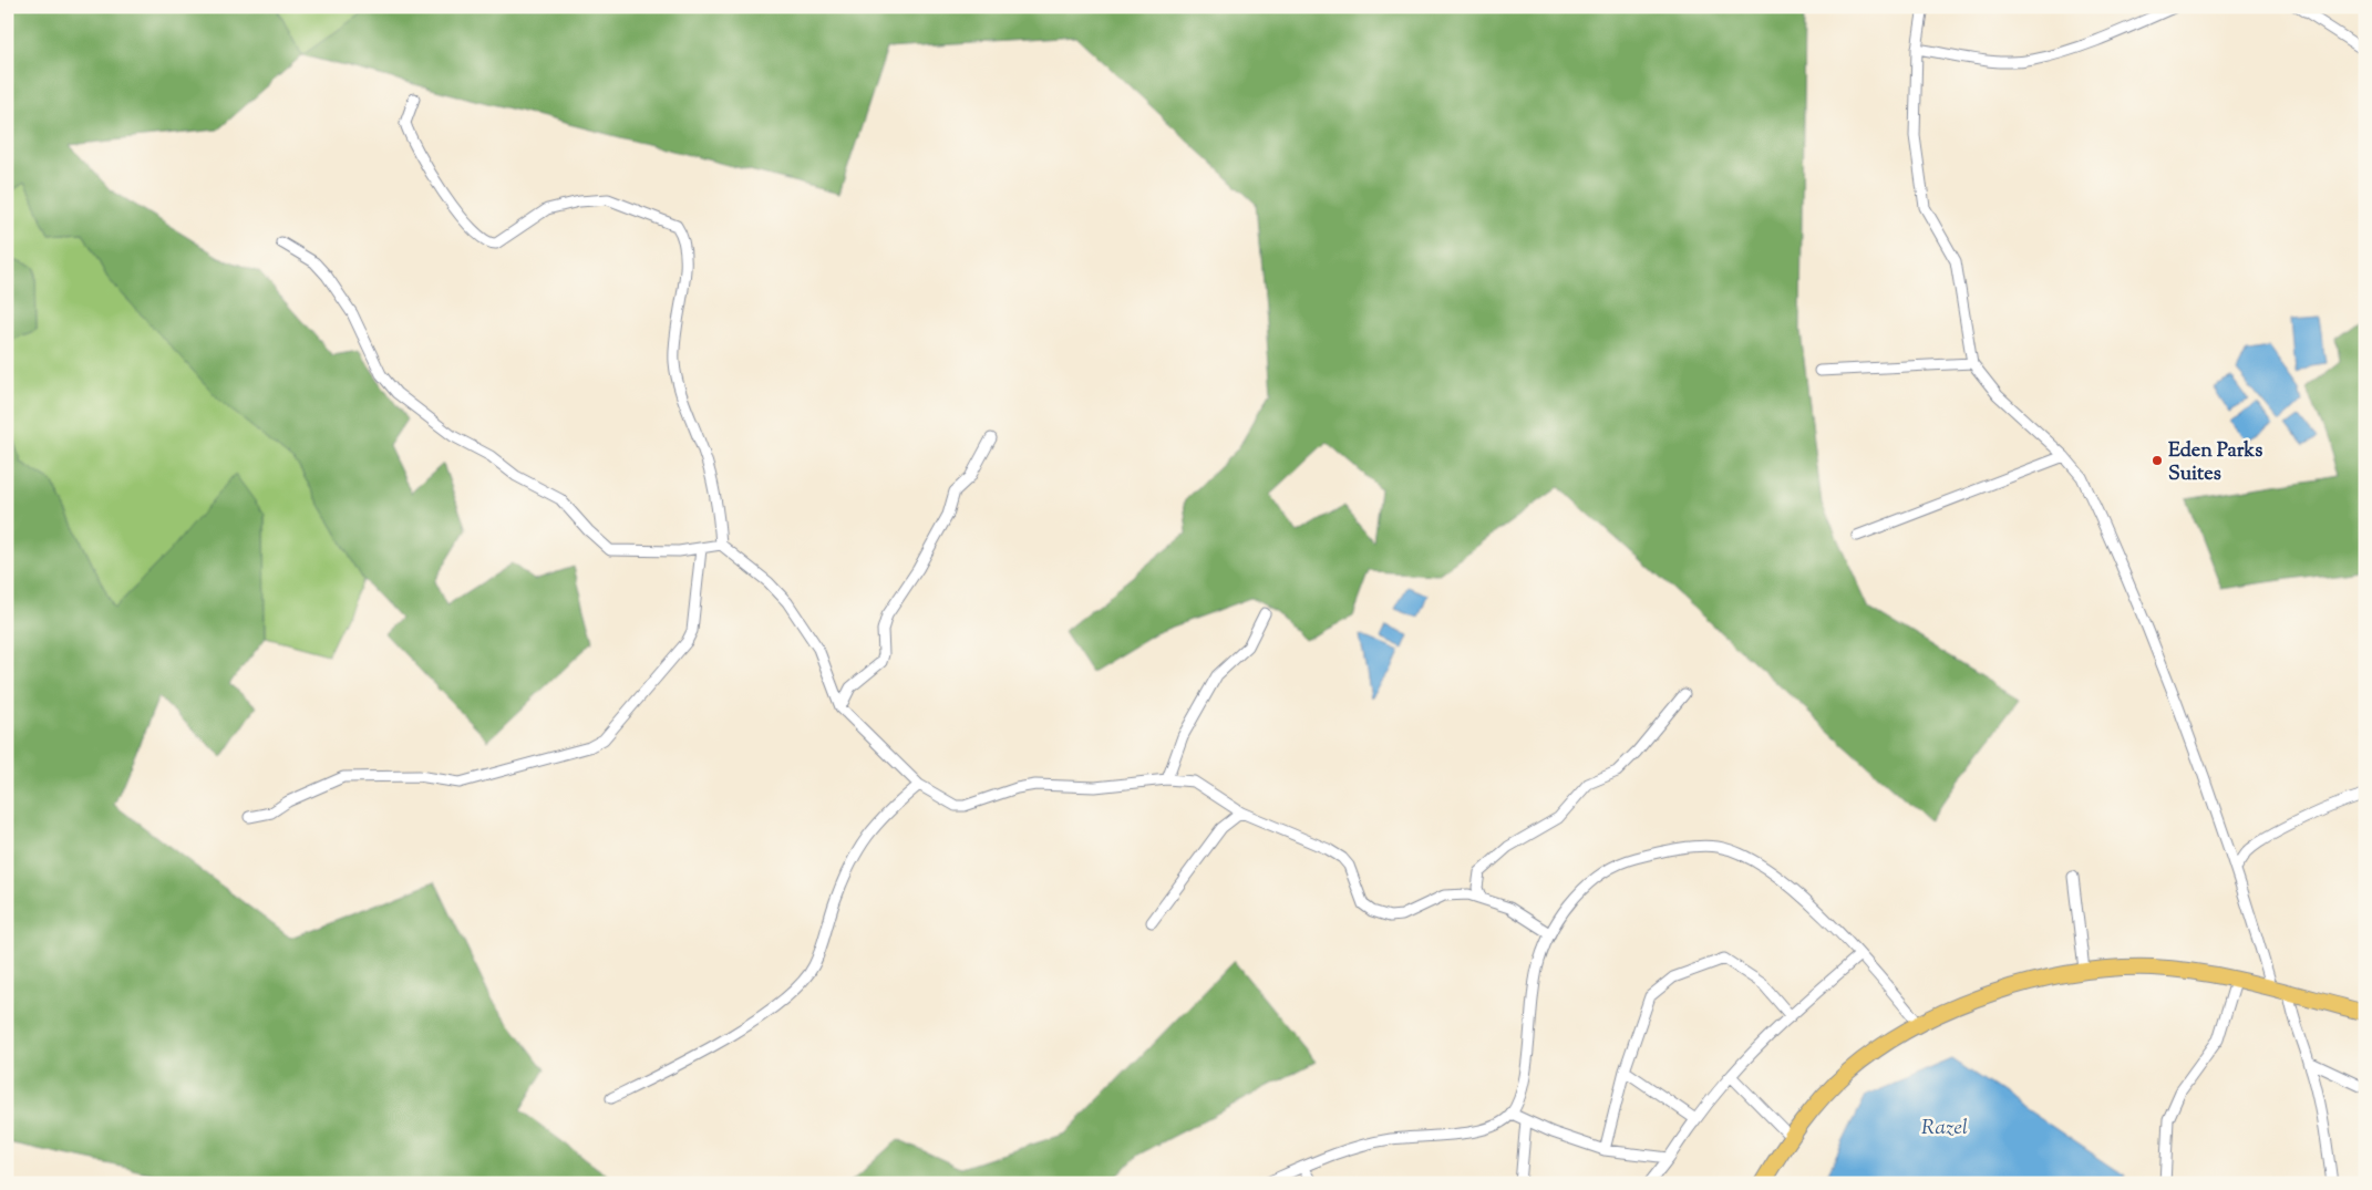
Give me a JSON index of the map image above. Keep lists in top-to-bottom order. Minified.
{"water":["Razel"],"places":["Eden Parks Suites"]}
